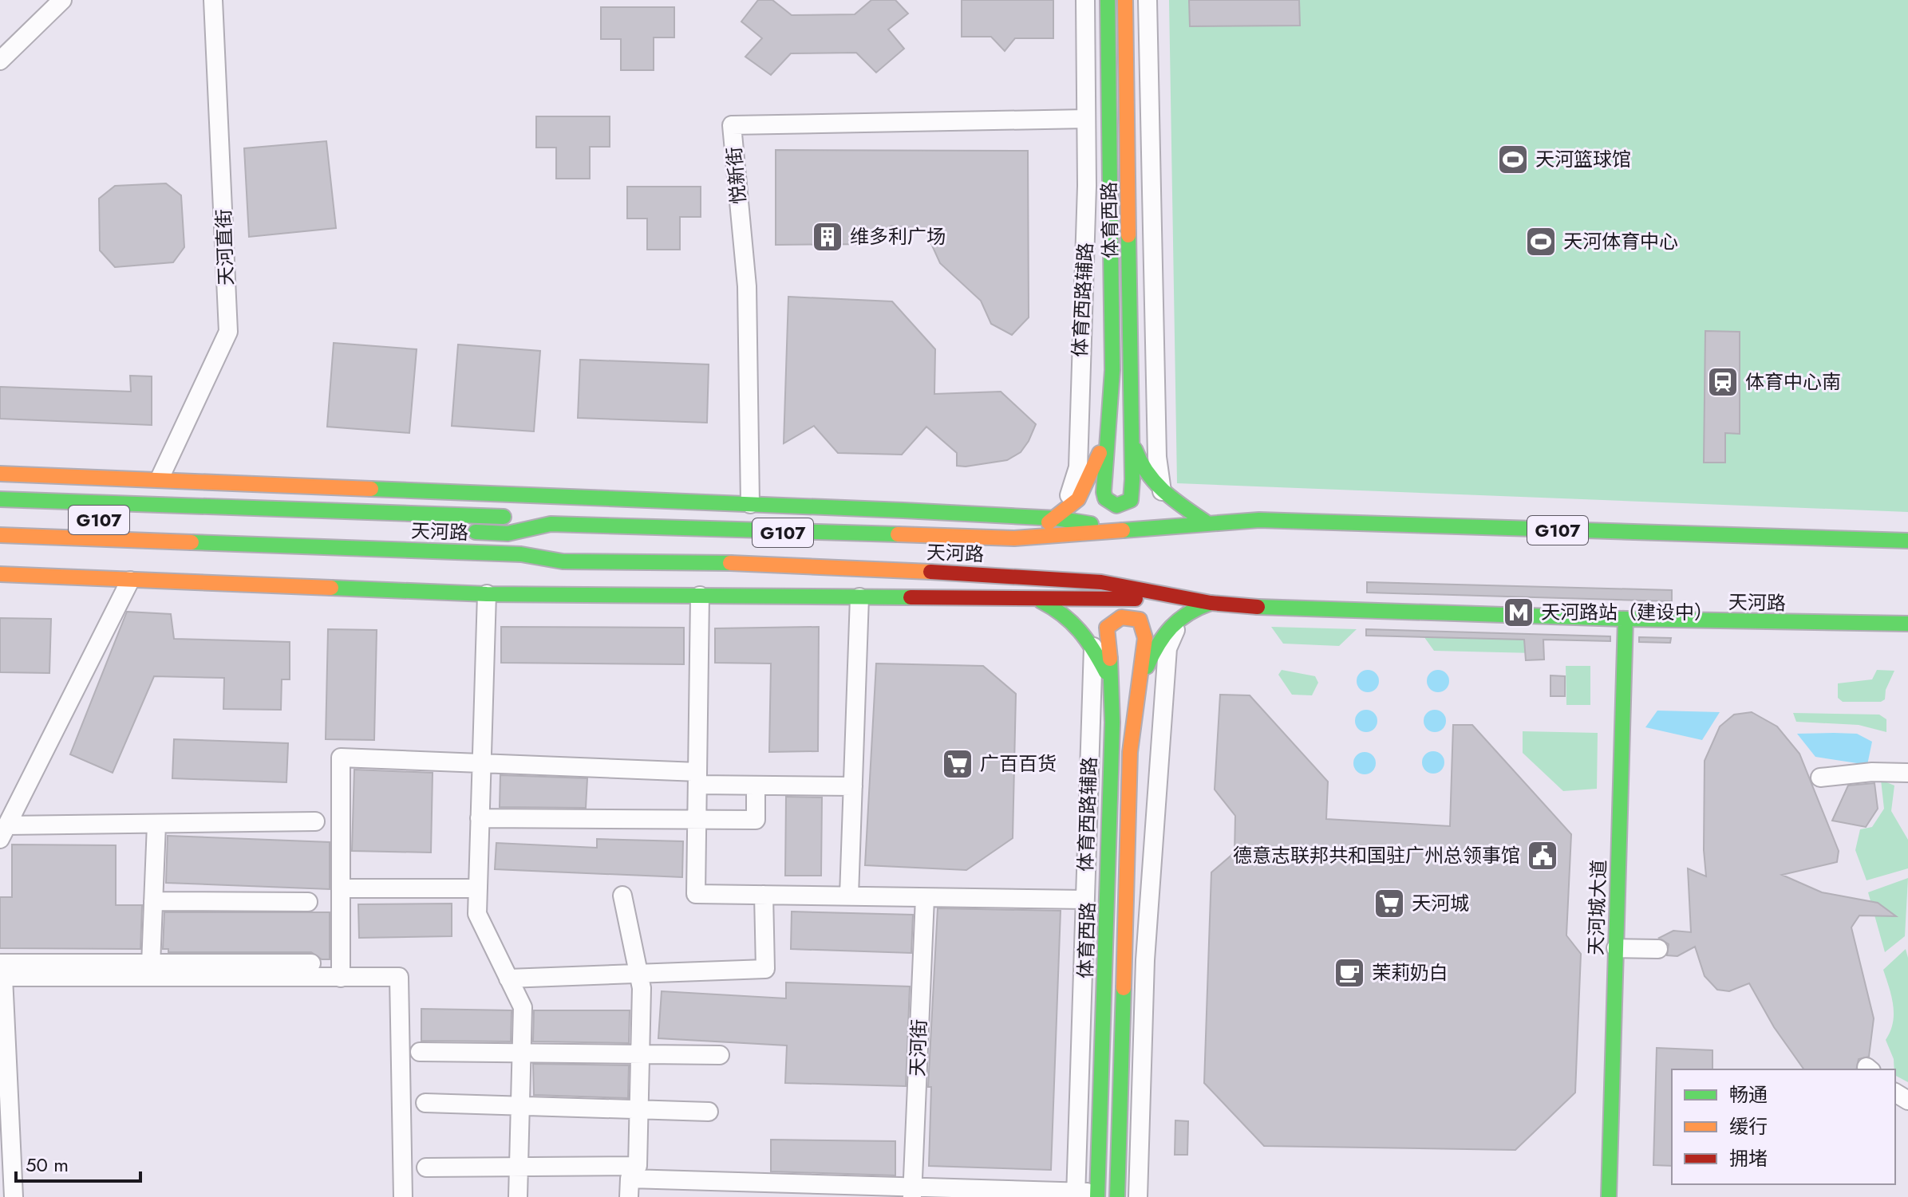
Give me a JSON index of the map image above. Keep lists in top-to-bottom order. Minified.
{"streets":{"main road":["体育西路","G107","天河路","天河城大道"],"street":["悦新街","天河直街","体育西路辅路","天河街"]},"crossings":[["悦新街","体育西路辅路"],["天河路","天河城大道"]],"places":{"sports":["天河篮球馆","天河体育中心"],"building":["维多利广场"],"station":["体育中心南"],"metro station":["天河路站（建设中）"],"supermarket":["广百百货","天河城"],"public building":["德意志联邦共和国驻广州总领事馆"],"cafe":["茉莉奶白"]},"legend":["畅通","缓行","拥堵"],"scale_bar":"50 m"}
